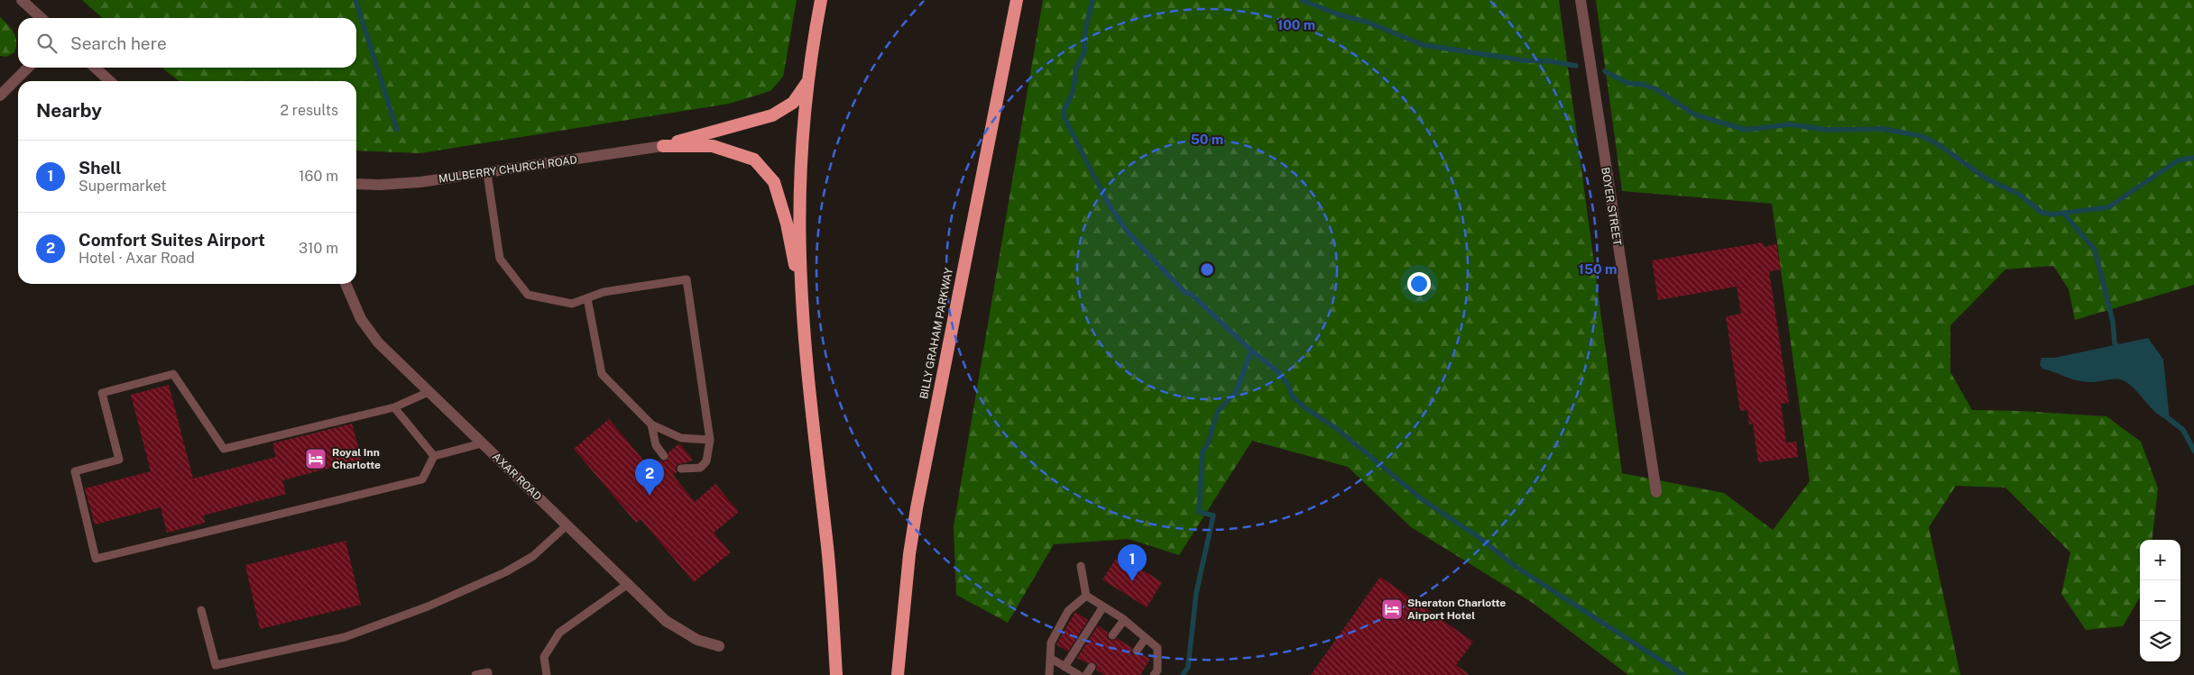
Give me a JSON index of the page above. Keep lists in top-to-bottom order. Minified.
{"streets":{"highway":["BILLY GRAHAM PARKWAY"],"street":["MULBERRY CHURCH ROAD","BOYER STREET","AXAR ROAD"]},"places":{"hotel":["Royal Inn Charlotte","Sheraton Charlotte Airport Hotel"]},"page":{"search":"Search here","heading":["Nearby","2 results"],"list":[{"mark":"1","name":"Shell","note":"Supermarket","value":"160 m"},{"mark":"2","name":"Comfort Suites Airport","note":"Hotel · Axar Road","value":"310 m"}],"pins":["2","1"],"map_buttons":["+","−"]},"rings":["100 m","50 m","150 m"]}
